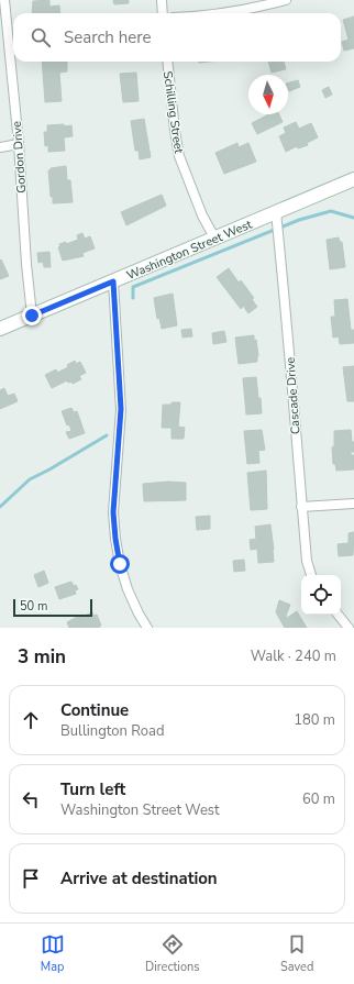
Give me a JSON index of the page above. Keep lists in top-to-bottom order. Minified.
{"streets":{"street":["Schilling Street","Gordon Drive","Washington Street West","Cascade Drive"]},"crossings":[["Schilling Street","Washington Street West"],["Gordon Drive","Washington Street West"],["Washington Street West","Cascade Drive"]],"scale_bar":"50 m","north":"bottom","page":{"search":"Search here","scale":"50 m","heading":["3 min","Walk · 240 m"],"list":[["Continue","Bullington Road","180 m"],["Turn left","Washington Street West","60 m"],"Arrive at destination"],"nav":["Map","Directions","Saved"]}}
